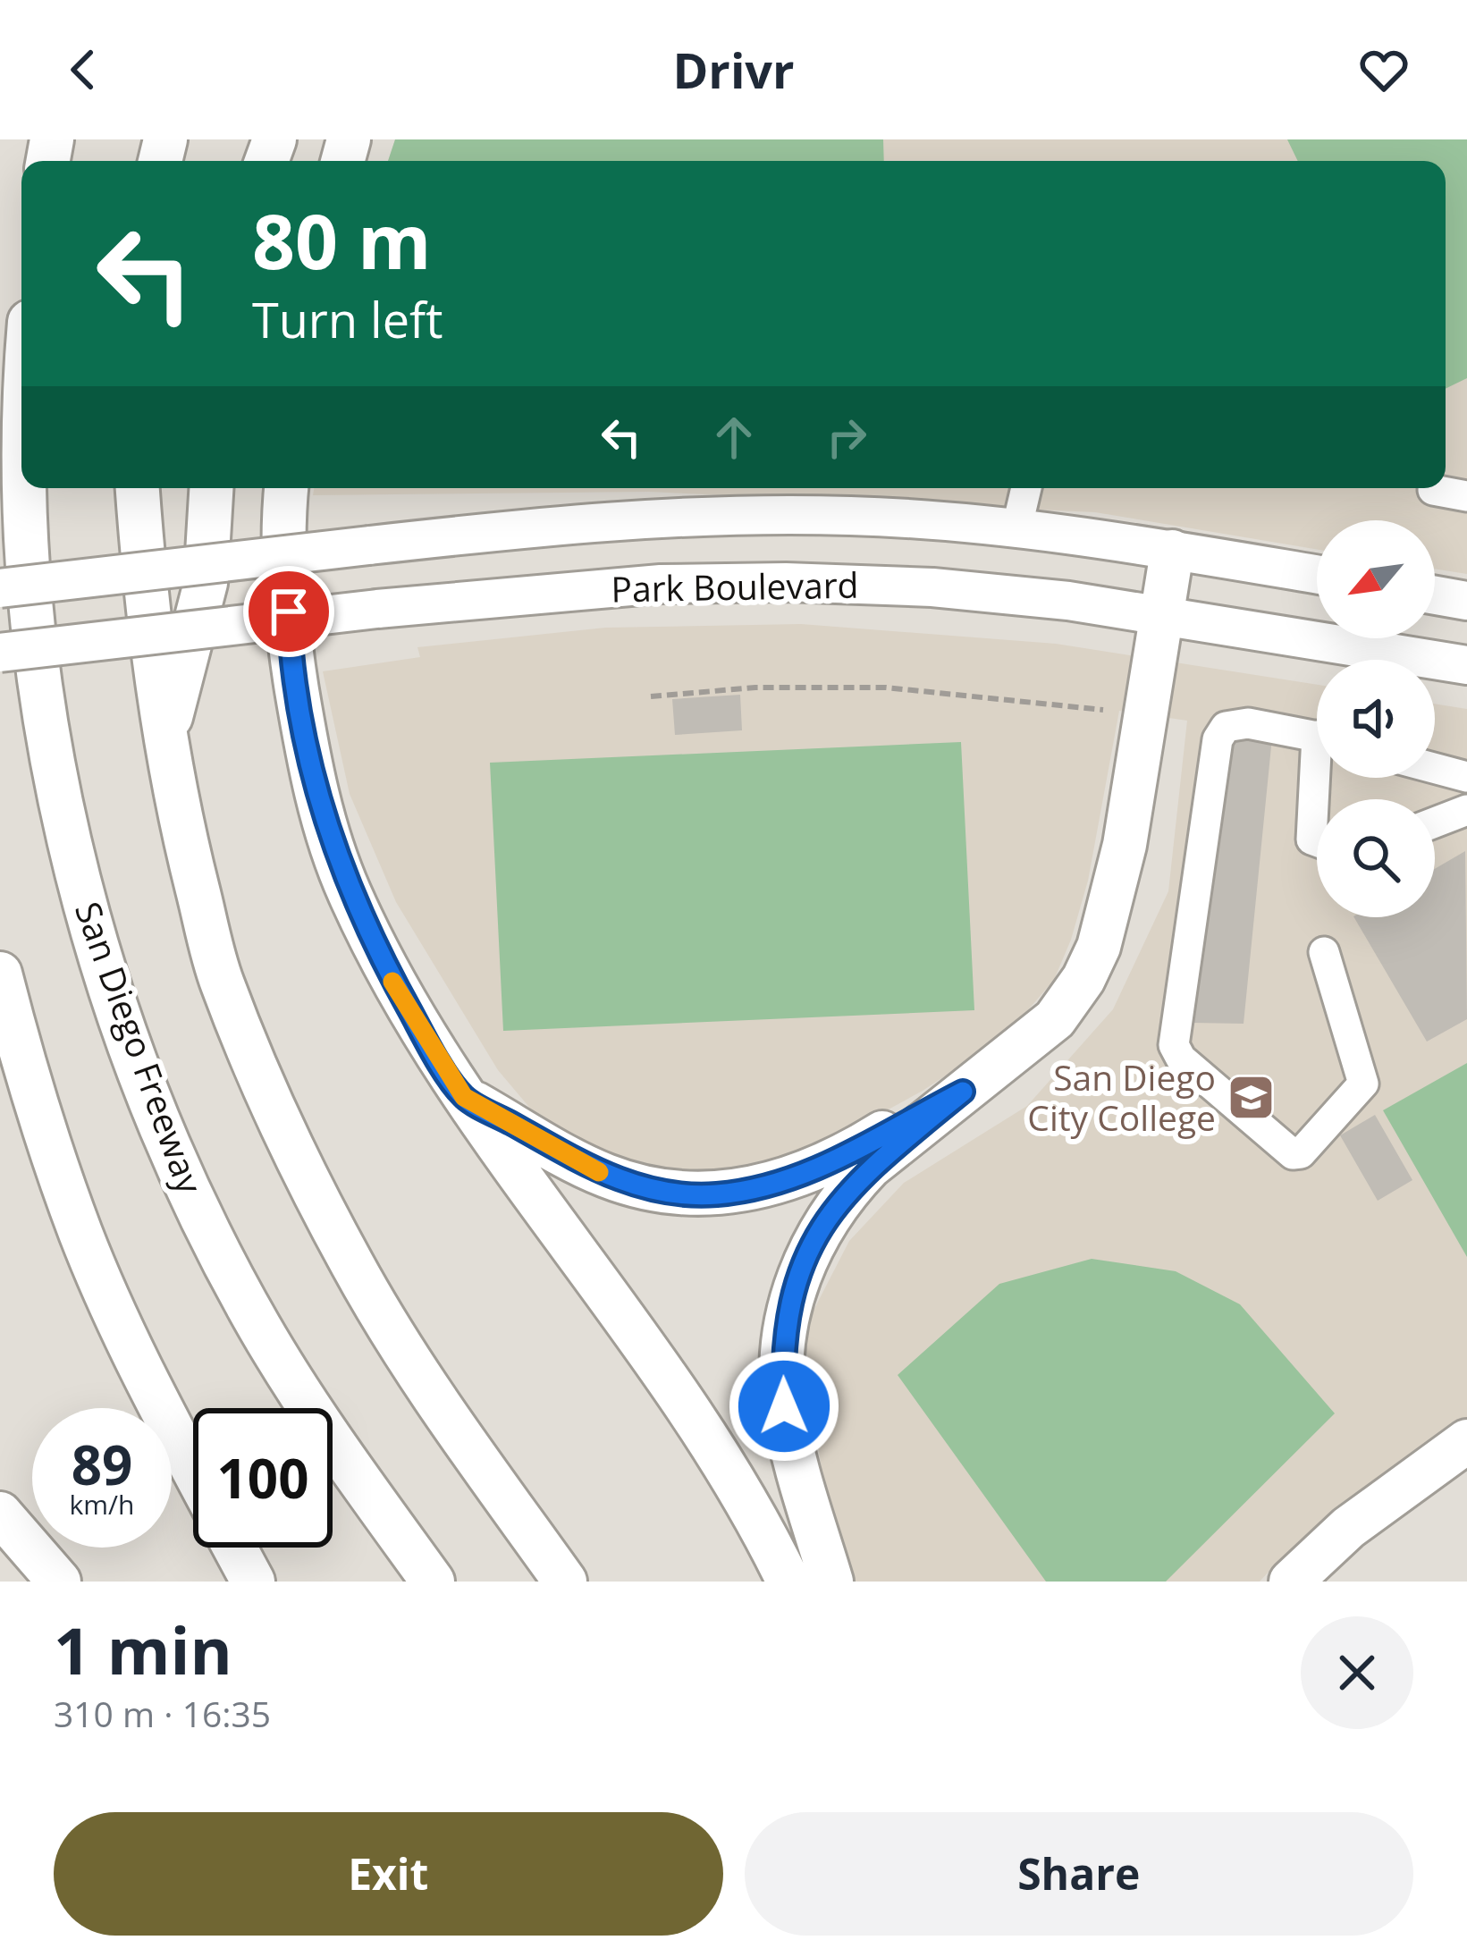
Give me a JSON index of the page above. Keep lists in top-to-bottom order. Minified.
{"streets":{"highway":["San Diego Freeway"],"main road":["Park Boulevard"]},"places":{"school or university":["San Diego City College"]},"north":"bottom left","page":{"header":"Drivr","turn":["80 m","Turn left"],"speed":"89 km/h","limit":"100","heading":["1 min","310 m · 16:35"],"buttons":["Exit","Share"]}}
